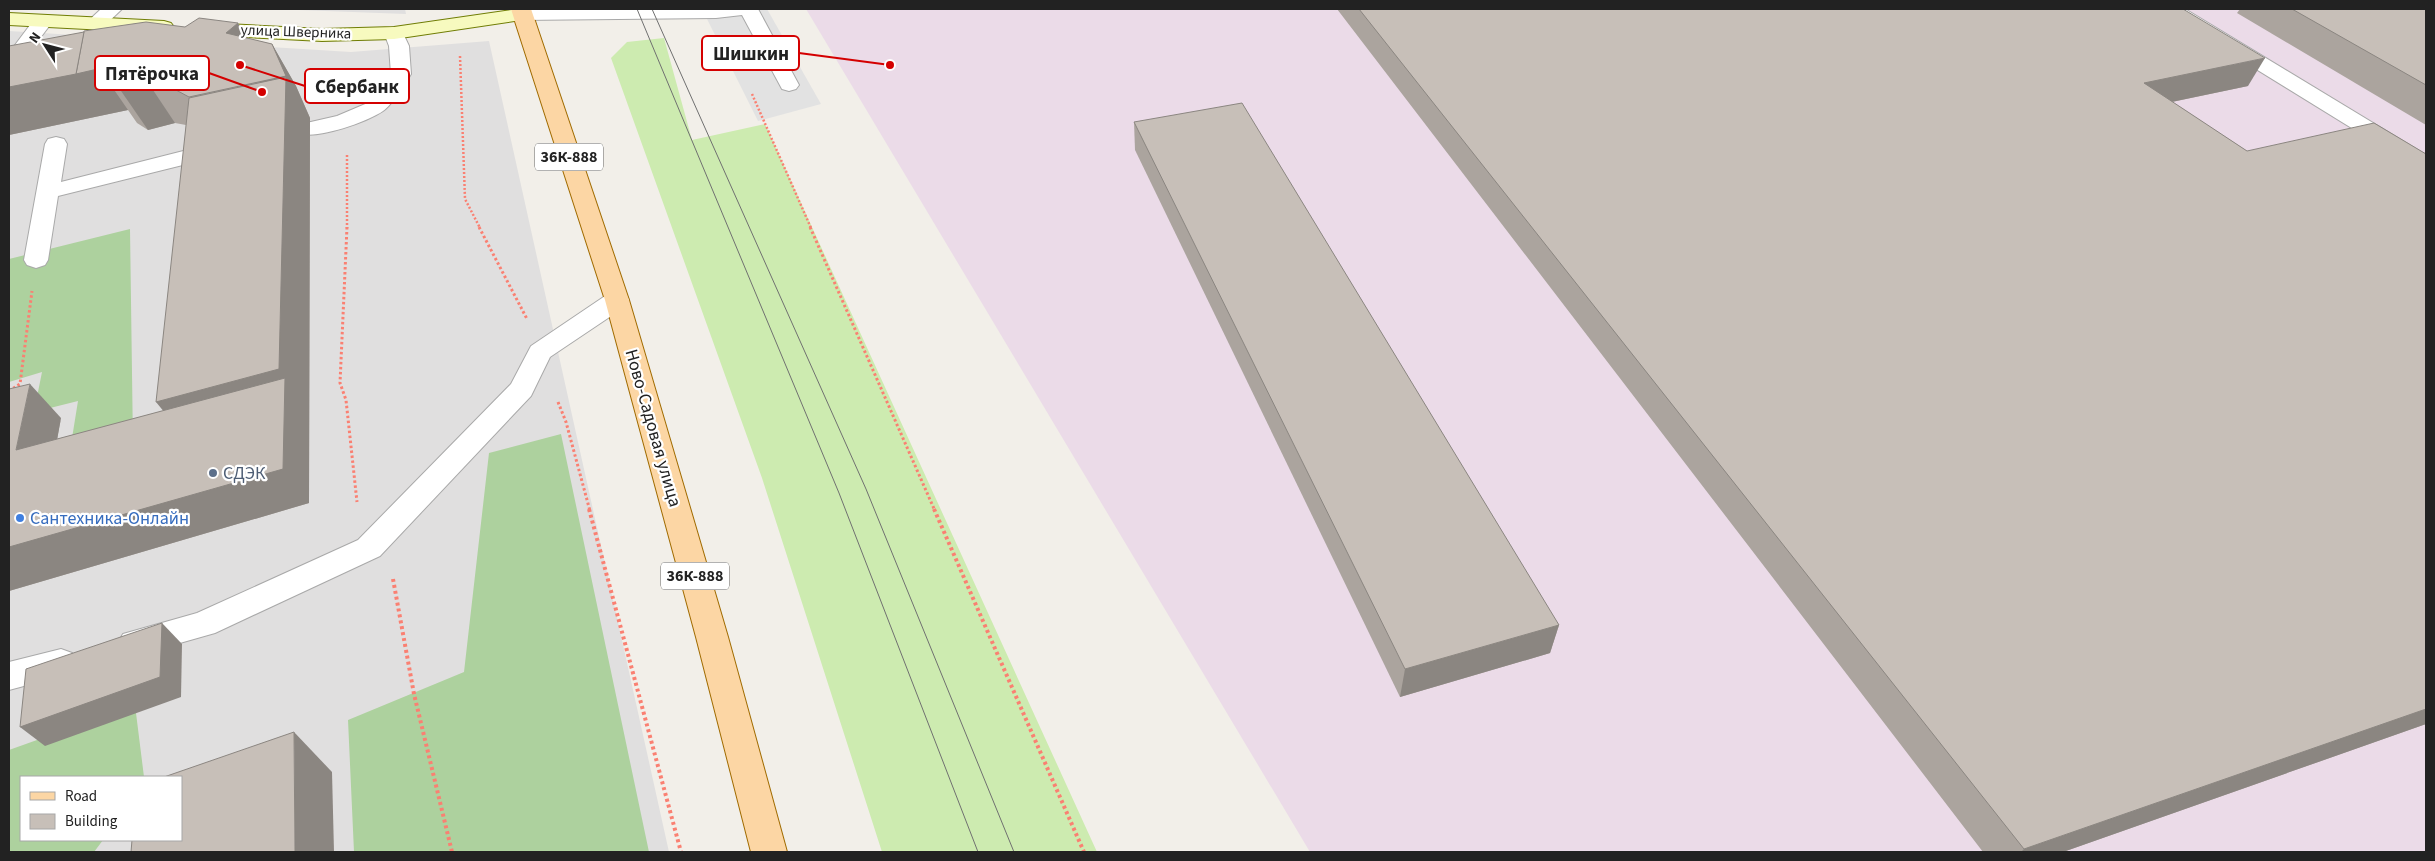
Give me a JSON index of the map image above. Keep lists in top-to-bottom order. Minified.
{"streets":{"main road":["36К-888","Ново-Садовая улица"],"street":["улица Шверника"]},"crossings":[["улица Шверника","Ново-Садовая улица"]],"places":["Сбербанк","Шишкин","Пятёрочка","СДЭК","Сантехника-Онлайн"],"legend":["Road","Building"],"north":"top left"}
